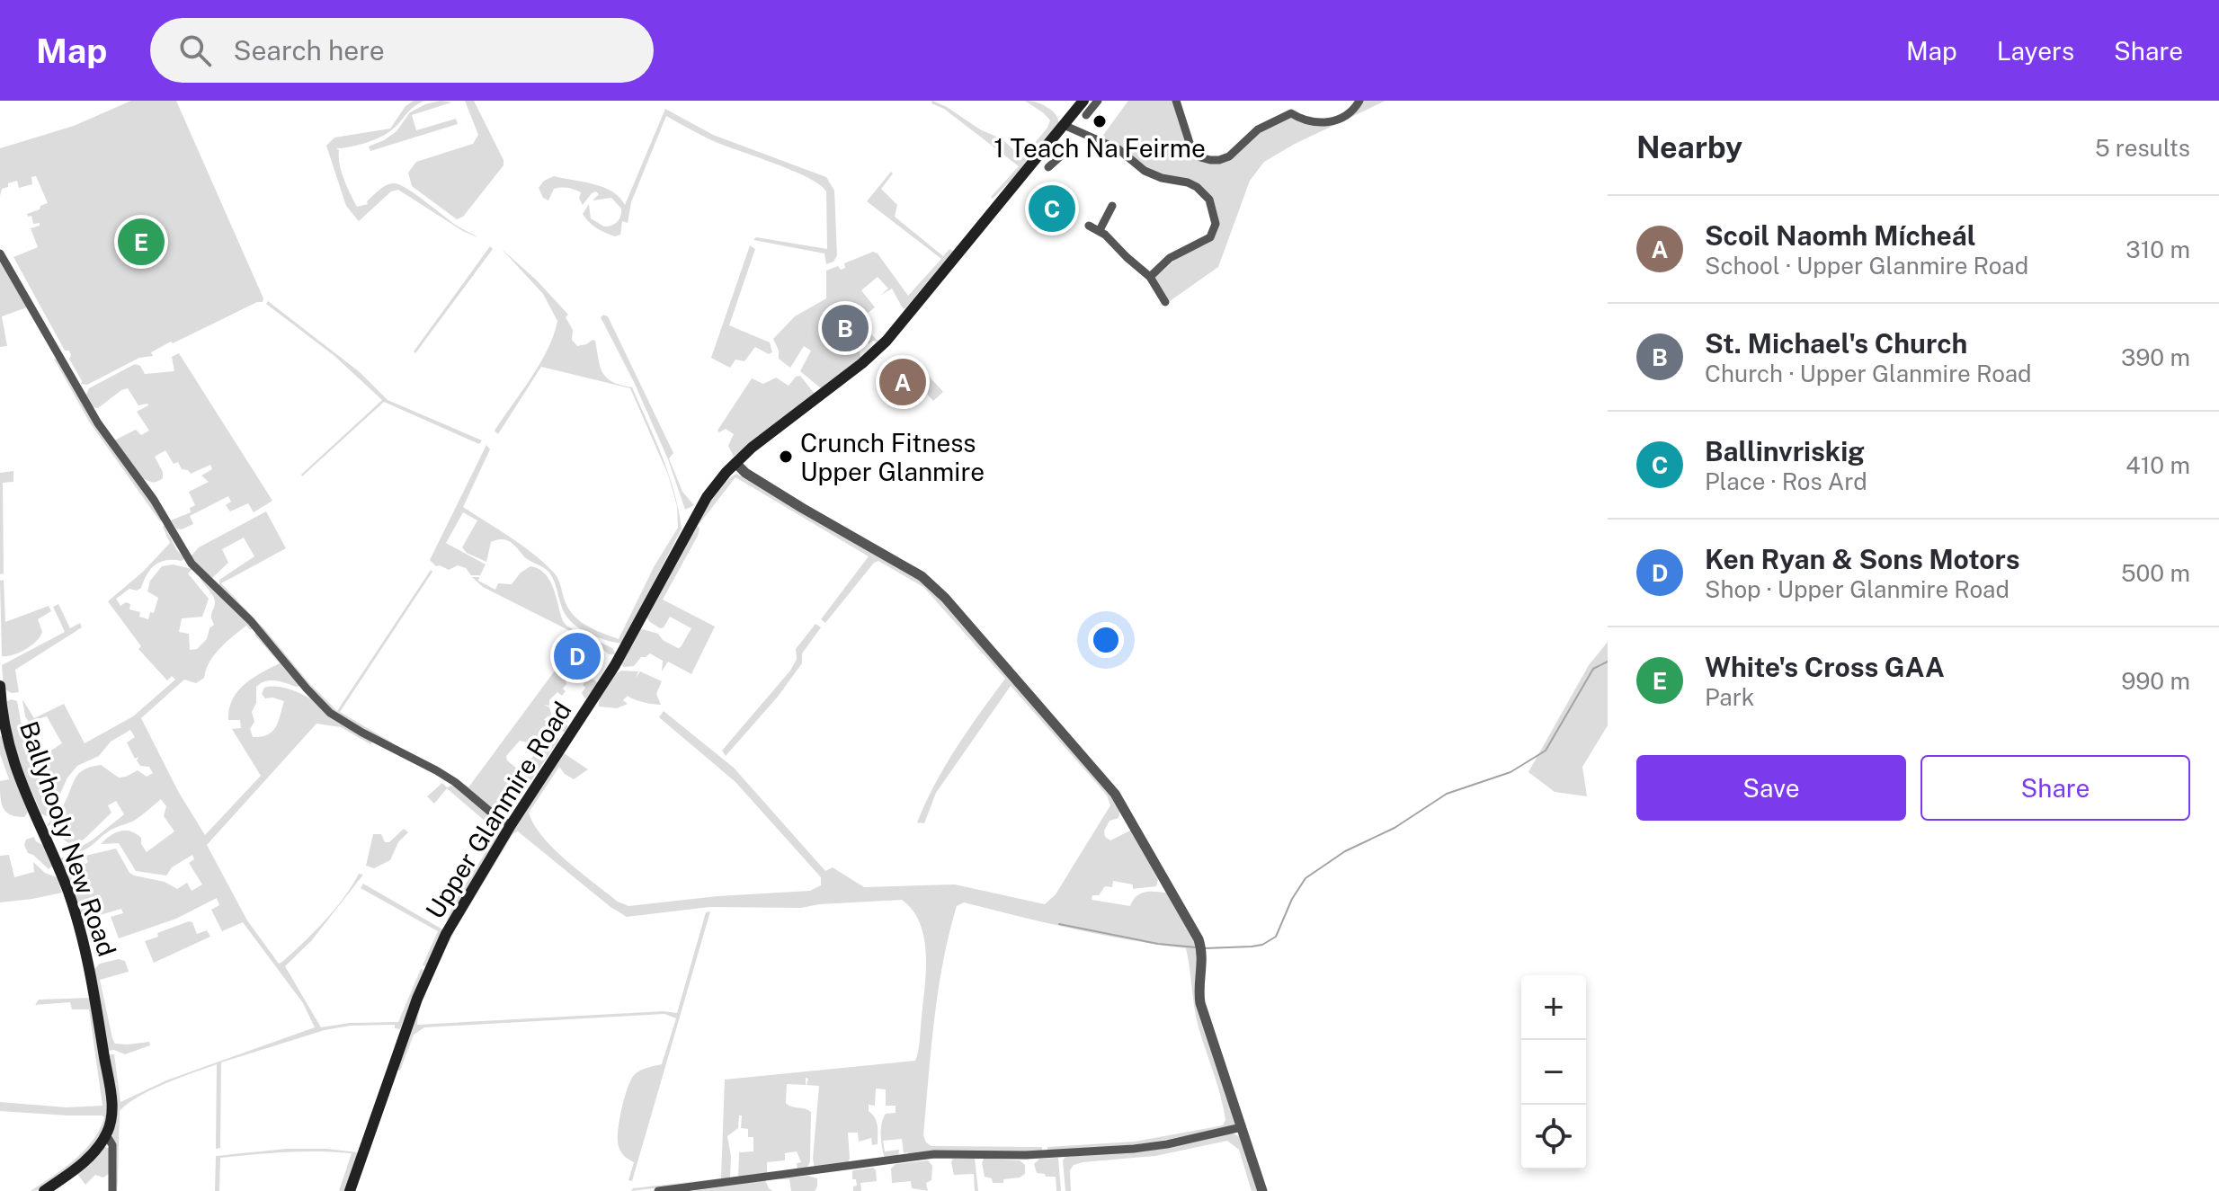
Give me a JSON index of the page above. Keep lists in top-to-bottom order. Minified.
{"streets":{"main road":["Upper Glanmire Road","Ballyhooly New Road"]},"places":["1 Teach Na Feirme","Crunch Fitness Upper Glanmire"],"page":{"header":"Map","search":"Search here","nav":["Map","Layers","Share"],"heading":["Nearby","5 results"],"pins":["C","E","B","A","D"],"list":[{"mark":"A","name":"Scoil Naomh Mícheál","note":"School · Upper Glanmire Road","value":"310 m"},{"mark":"B","name":"St. Michael's Church","note":"Church · Upper Glanmire Road","value":"390 m"},{"mark":"C","name":"Ballinvriskig","note":"Place · Ros Ard","value":"410 m"},{"mark":"D","name":"Ken Ryan & Sons Motors","note":"Shop · Upper Glanmire Road","value":"500 m"},{"mark":"E","name":"White's Cross GAA","note":"Park","value":"990 m"}],"buttons":["Save","Share"],"map_buttons":["+","−"]}}
